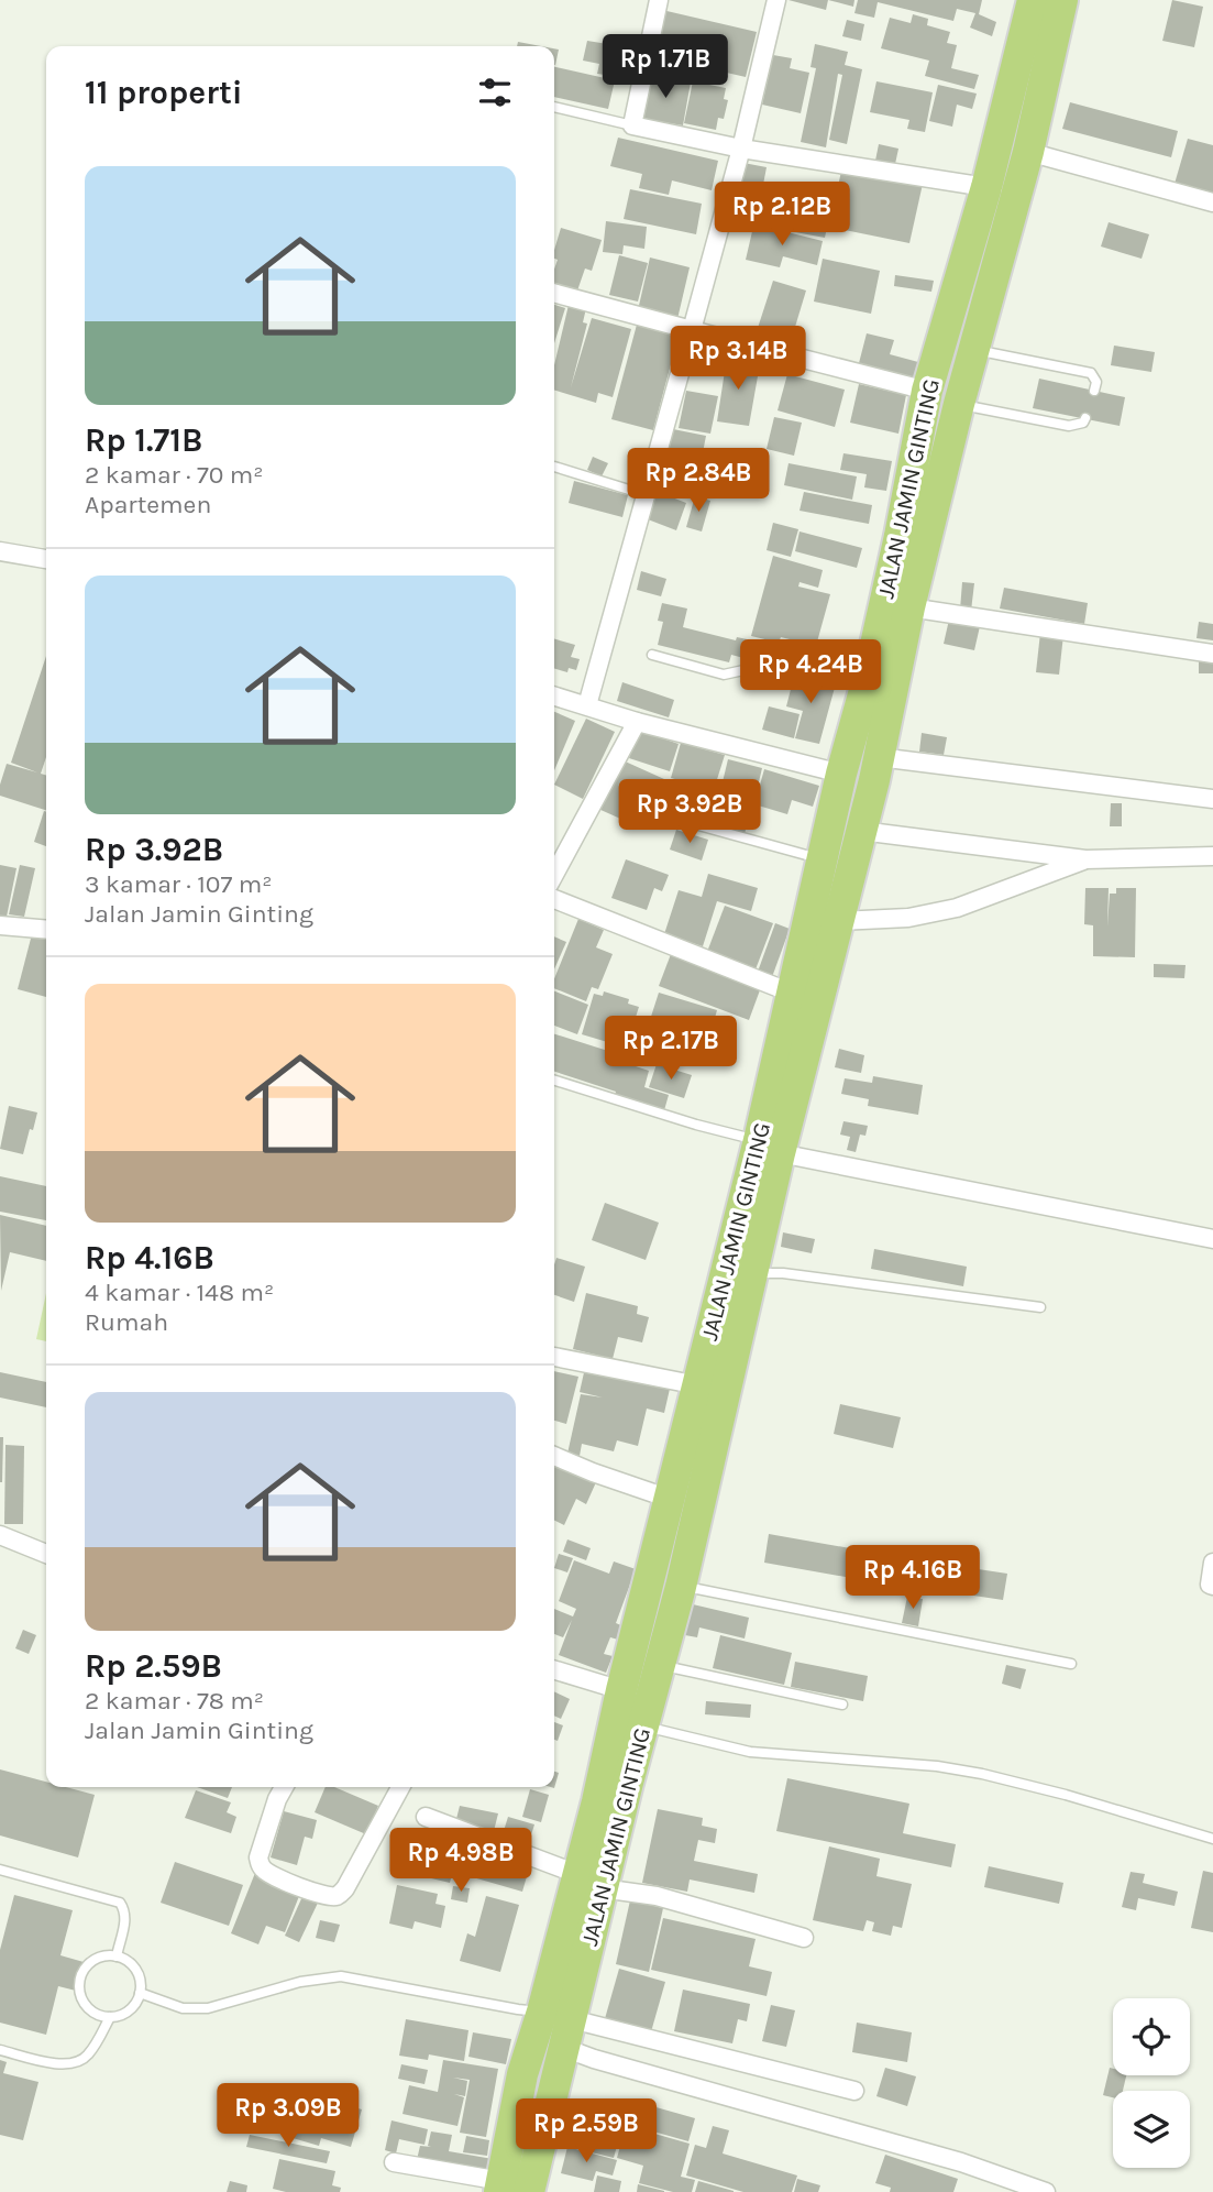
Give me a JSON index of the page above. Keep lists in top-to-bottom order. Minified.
{"streets":{"highway":["JALAN JAMIN GINTING"]},"page":{"price":["Rp 1.71B","Rp 2.12B","Rp 3.14B","Rp 2.84B","Rp 4.24B","Rp 3.92B","Rp 2.17B","Rp 4.16B","Rp 4.98B","Rp 3.09B","Rp 2.59B"],"heading":"11 properti","list":[{"name":"Rp 1.71B","note":"2 kamar · 70 m² · Apartemen"},{"name":"Rp 3.92B","note":"3 kamar · 107 m² · Jalan Jamin Ginting"},{"name":"Rp 4.16B","note":"4 kamar · 148 m² · Rumah"},{"name":"Rp 2.59B","note":"2 kamar · 78 m² · Jalan Jamin Ginting"}]}}
